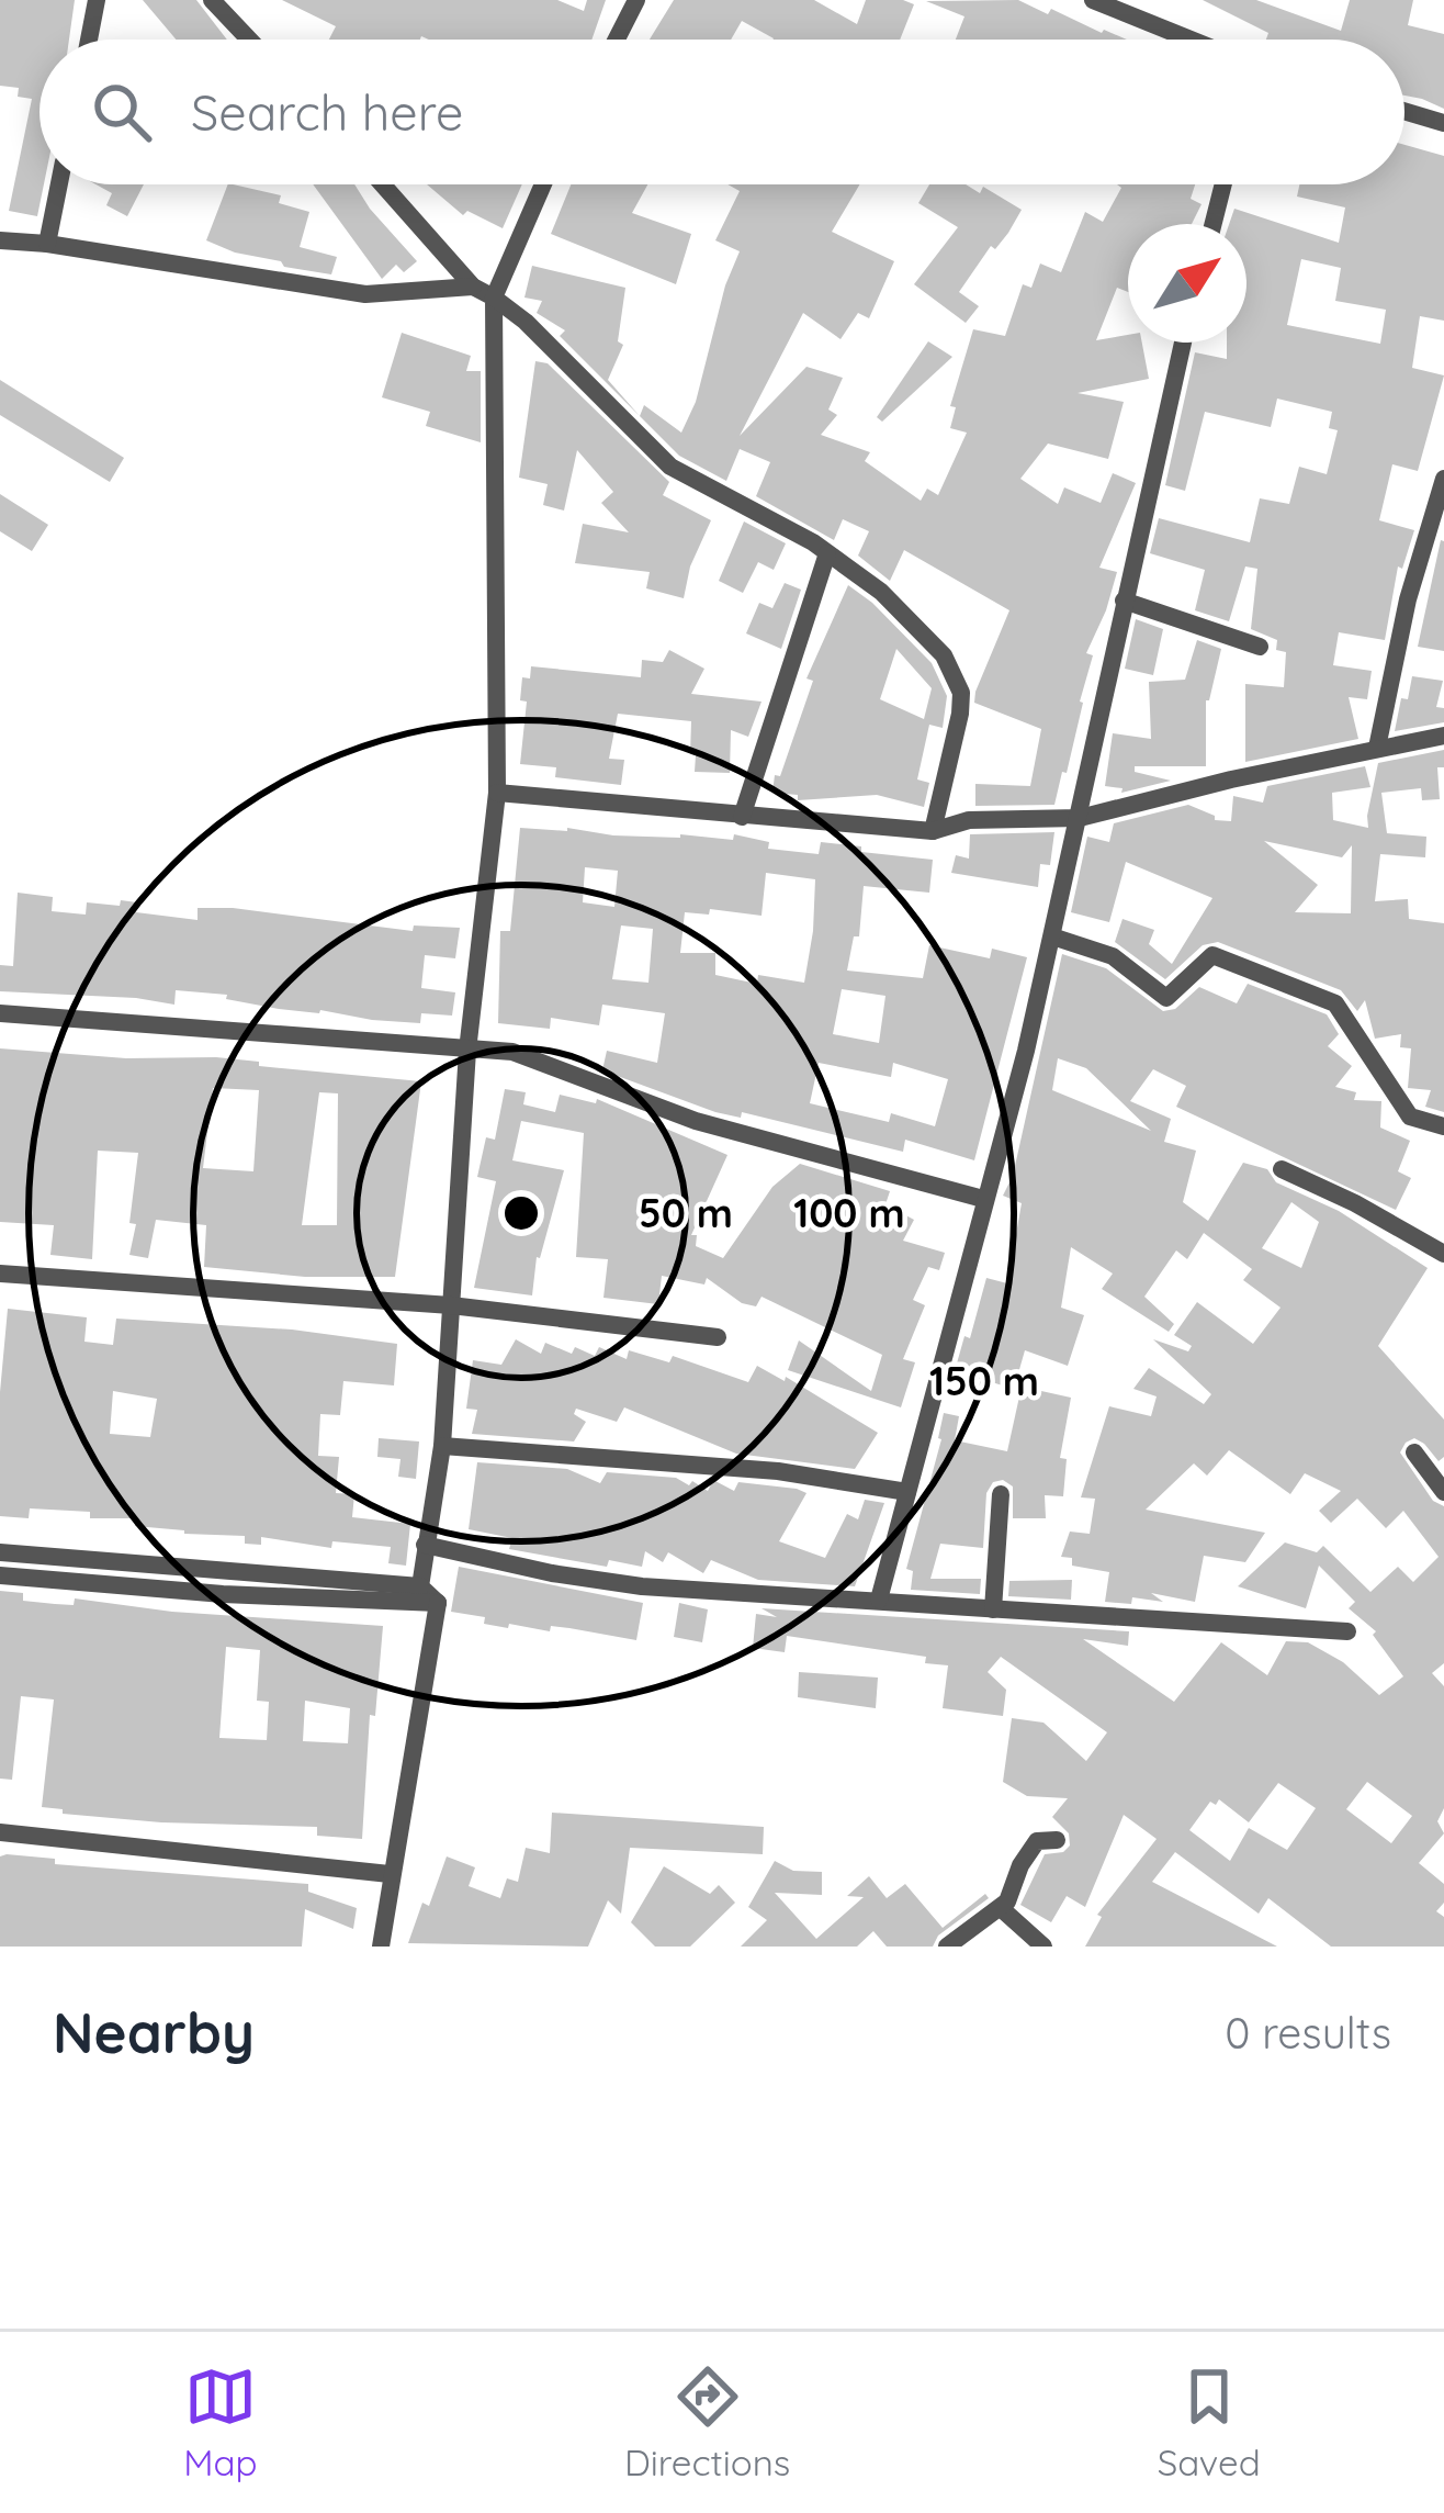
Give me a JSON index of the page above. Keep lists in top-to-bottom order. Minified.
{"north":"top right","page":{"search":"Search here","heading":["Nearby","0 results"],"nav":["Map","Directions","Saved"]},"rings":["50 m","100 m","150 m"]}
